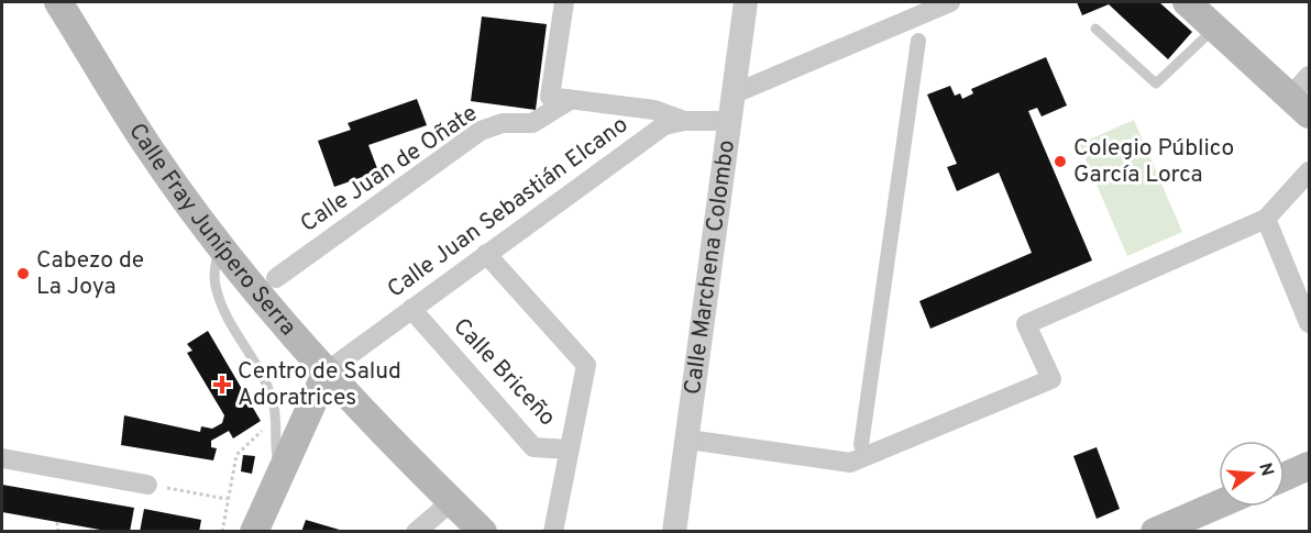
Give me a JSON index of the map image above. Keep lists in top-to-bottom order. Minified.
{"streets":{"main road":["Calle Fray Junípero Serra"],"street":["Calle Juan de Oñate","Calle Juan Sebastián Elcano","Calle Marchena Colombo","Calle Briceño"]},"crossings":[["Calle Juan Sebastián Elcano","Calle Fray Junípero Serra"],["Calle Juan Sebastián Elcano","Calle Marchena Colombo"],["Calle Juan Sebastián Elcano","Calle Briceño"]],"places":{"other":["Colegio Público García Lorca","Cabezo de La Joya"],"health":["Centro de Salud Adoratrices"]},"north":"right"}
